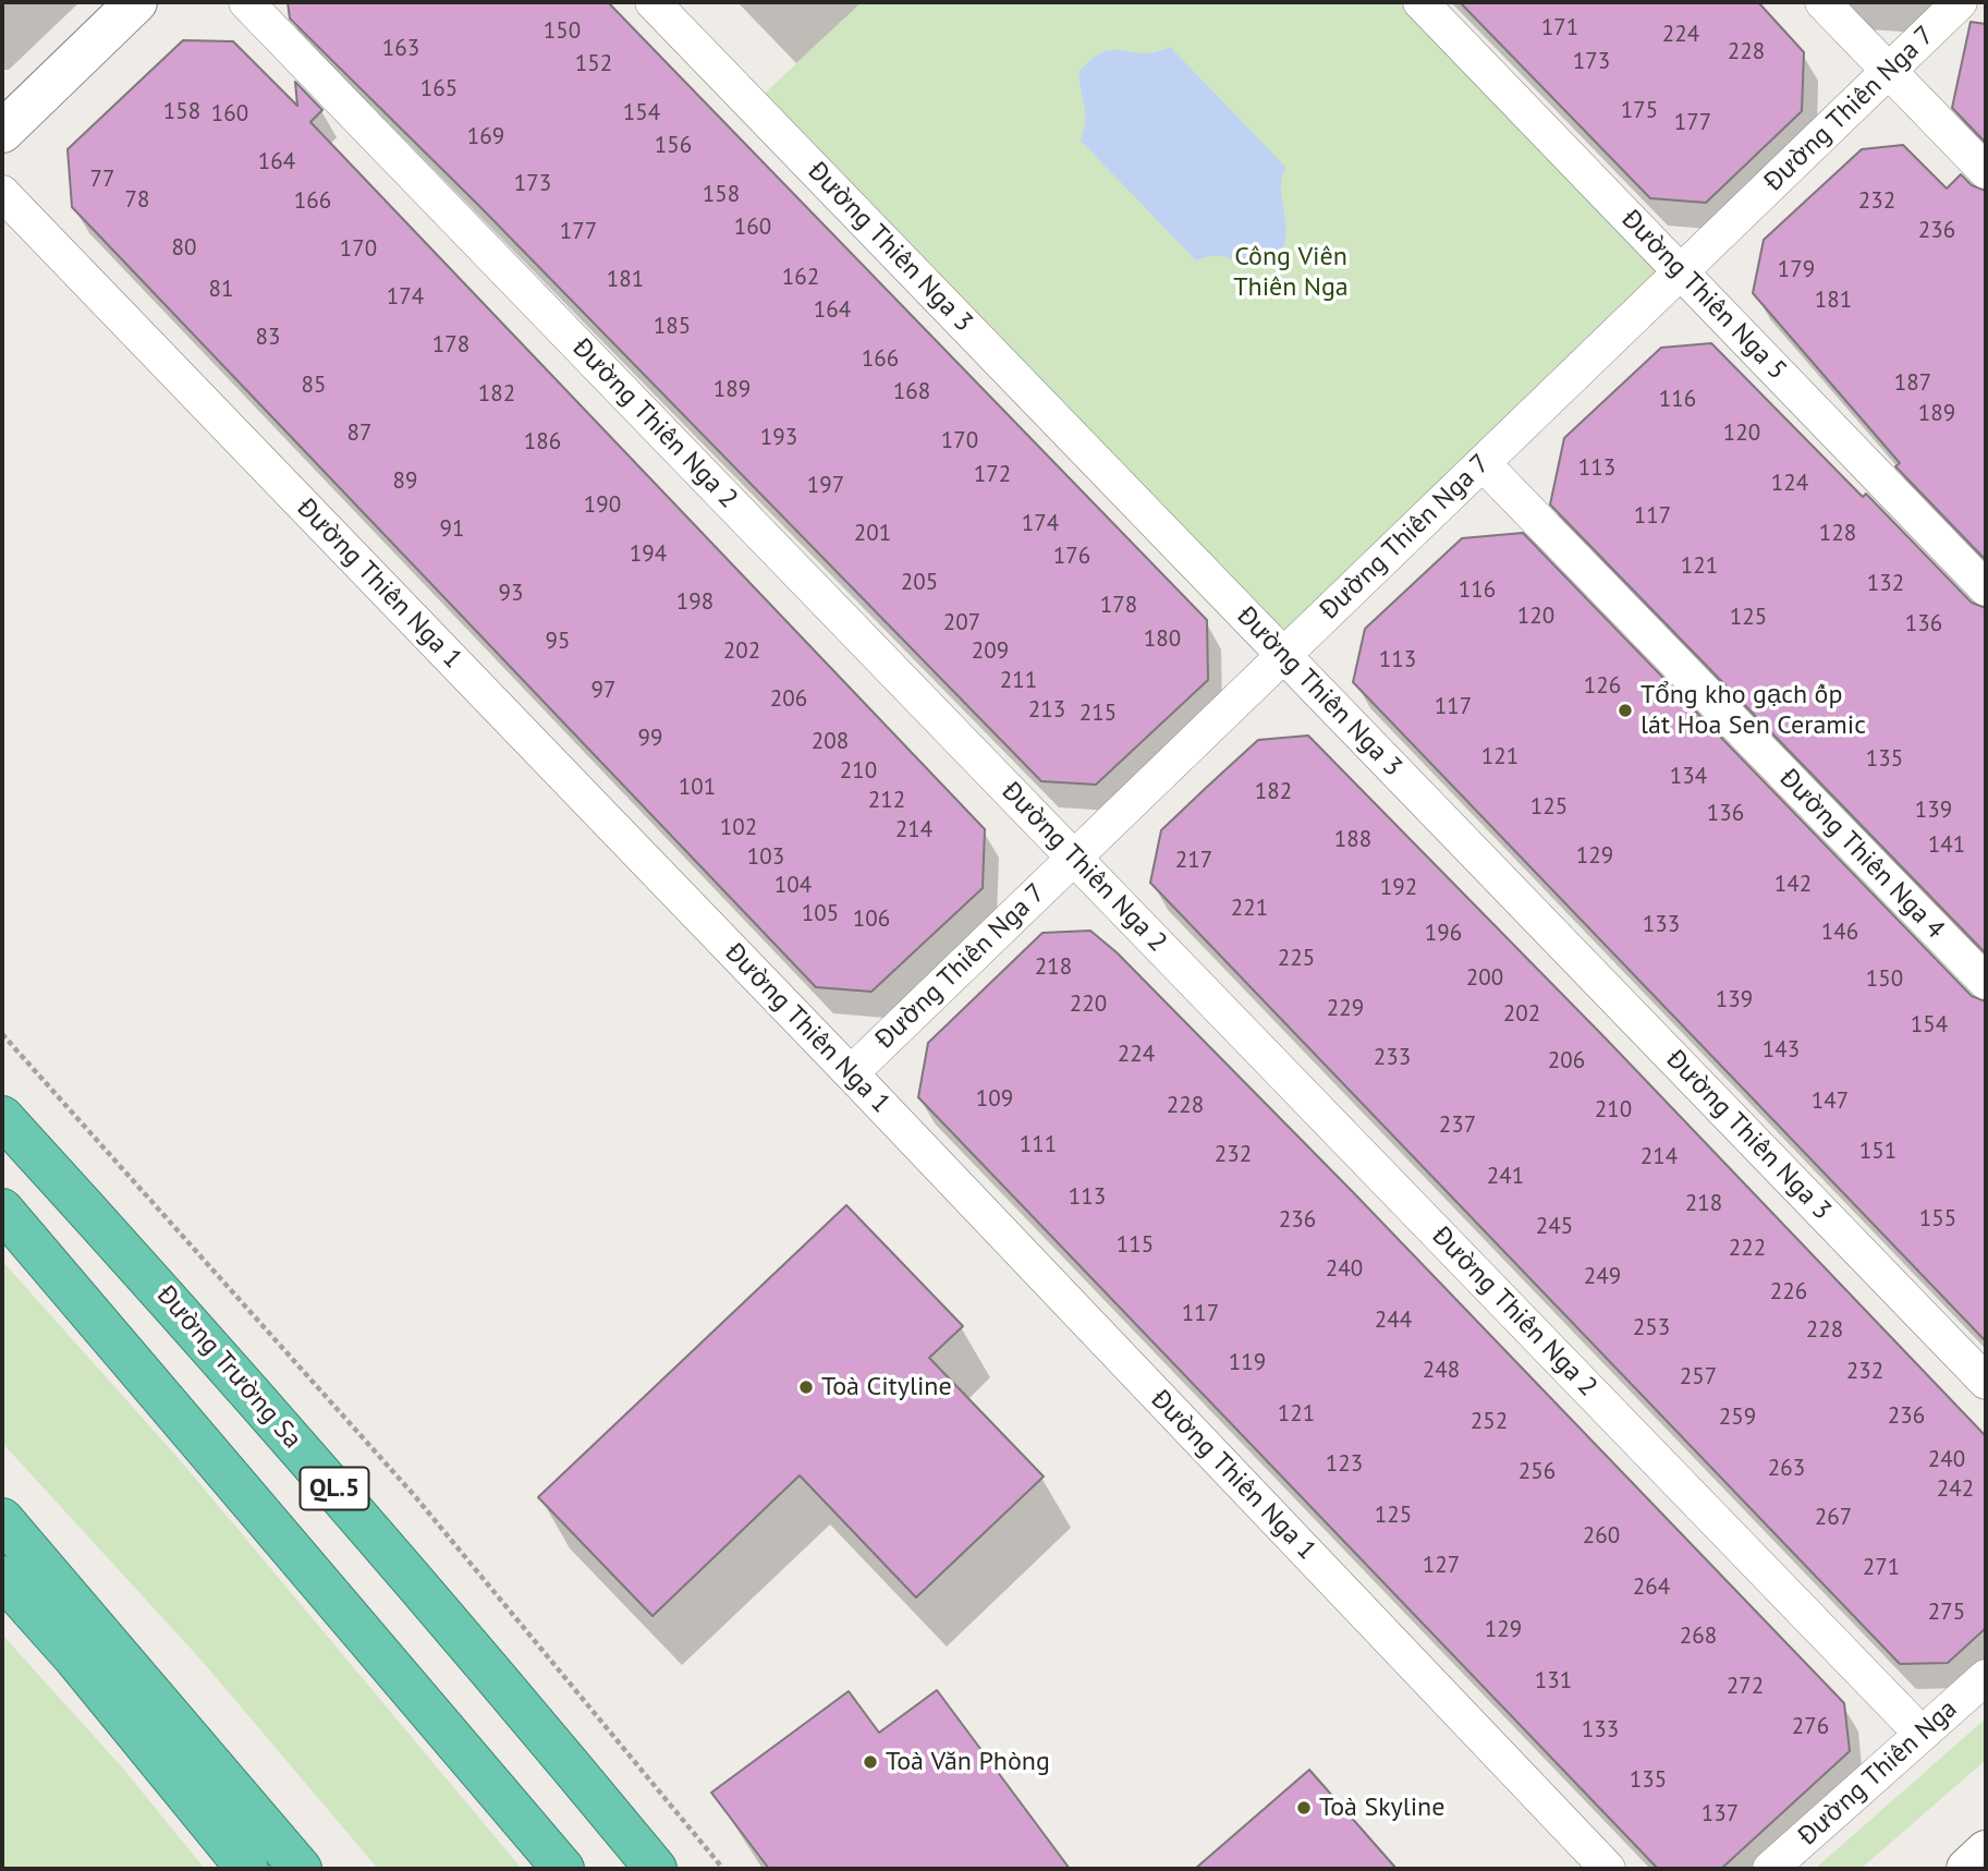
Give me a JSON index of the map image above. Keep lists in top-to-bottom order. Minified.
{"streets":{"highway":["Đường Trường Sa","QL.5"],"street":["Đường Thiên Nga 7","Đường Thiên Nga 3","Đường Thiên Nga 5","Đường Thiên Nga 2","Đường Thiên Nga 1","Đường Thiên Nga 4","Đường Thiên Nga"]},"crossings":[["Đường Thiên Nga 7","Đường Thiên Nga 3"],["Đường Thiên Nga 7","Đường Thiên Nga 5"],["Đường Thiên Nga 7","Đường Thiên Nga 2"],["Đường Thiên Nga 7","Đường Thiên Nga 1"],["Đường Thiên Nga 7","Đường Thiên Nga 4"],["Đường Thiên Nga 2","Đường Thiên Nga"]],"parks":["Công Viên Thiên Nga"],"places":["Tổng kho gạch ốp lát Hoa Sen Ceramic","Toà Cityline","Toà Văn Phòng","Toà Skyline"],"house_numbers":["171","150","224","163","228","173","152","165","175","158","154","160","177","169","156","164","77","173","158","78","166","232","160","236","177","80","170","179","162","181","81","174","181","164","185","83","178","166","187","85","189","168","182","116","189","87","120","193","170","186","113","172","89","124","197","190","117","174","91","201","128","194","176","121","205","132","116","93","198","178","120","125","207","136","180","95","202","209","113","211","126","97","206","117","213","215","99","208","121","135","210","134","101","182","212","125","139","136","102","214","188","141","129","103","217","142","104","192","221","105","106","133","146","196","225","218","200","150","139","220","229","202","154","143","224","233","206","109","147","228","210","237","111","151","232","214","241","113","218","155","236","245","115","222","240","249","226","117","244","253","228","119","248","232","257","121","236","259","252","240","123","263","256","242","125","267","260","127","271","264","275","129","268","131","272","276","133","135","137"]}
